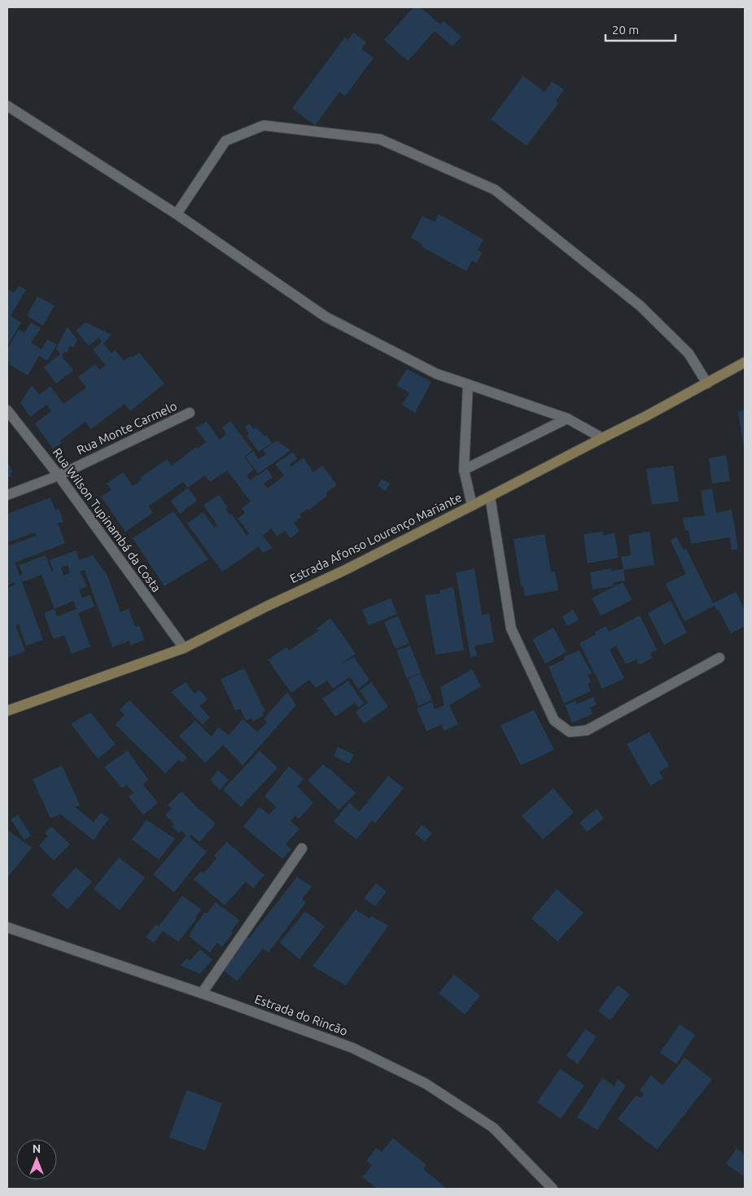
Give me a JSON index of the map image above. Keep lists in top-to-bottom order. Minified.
{"streets":{"main road":["Estrada Afonso Lourenço Mariante"],"street":["Rua Monte Carmelo","Rua Wilson Tupinambá da Costa","Estrada do Rincão"]},"crossings":[["Rua Monte Carmelo","Rua Wilson Tupinambá da Costa"],["Rua Wilson Tupinambá da Costa","Estrada Afonso Lourenço Mariante"]],"scale_bar":"20 m","north":"top"}
